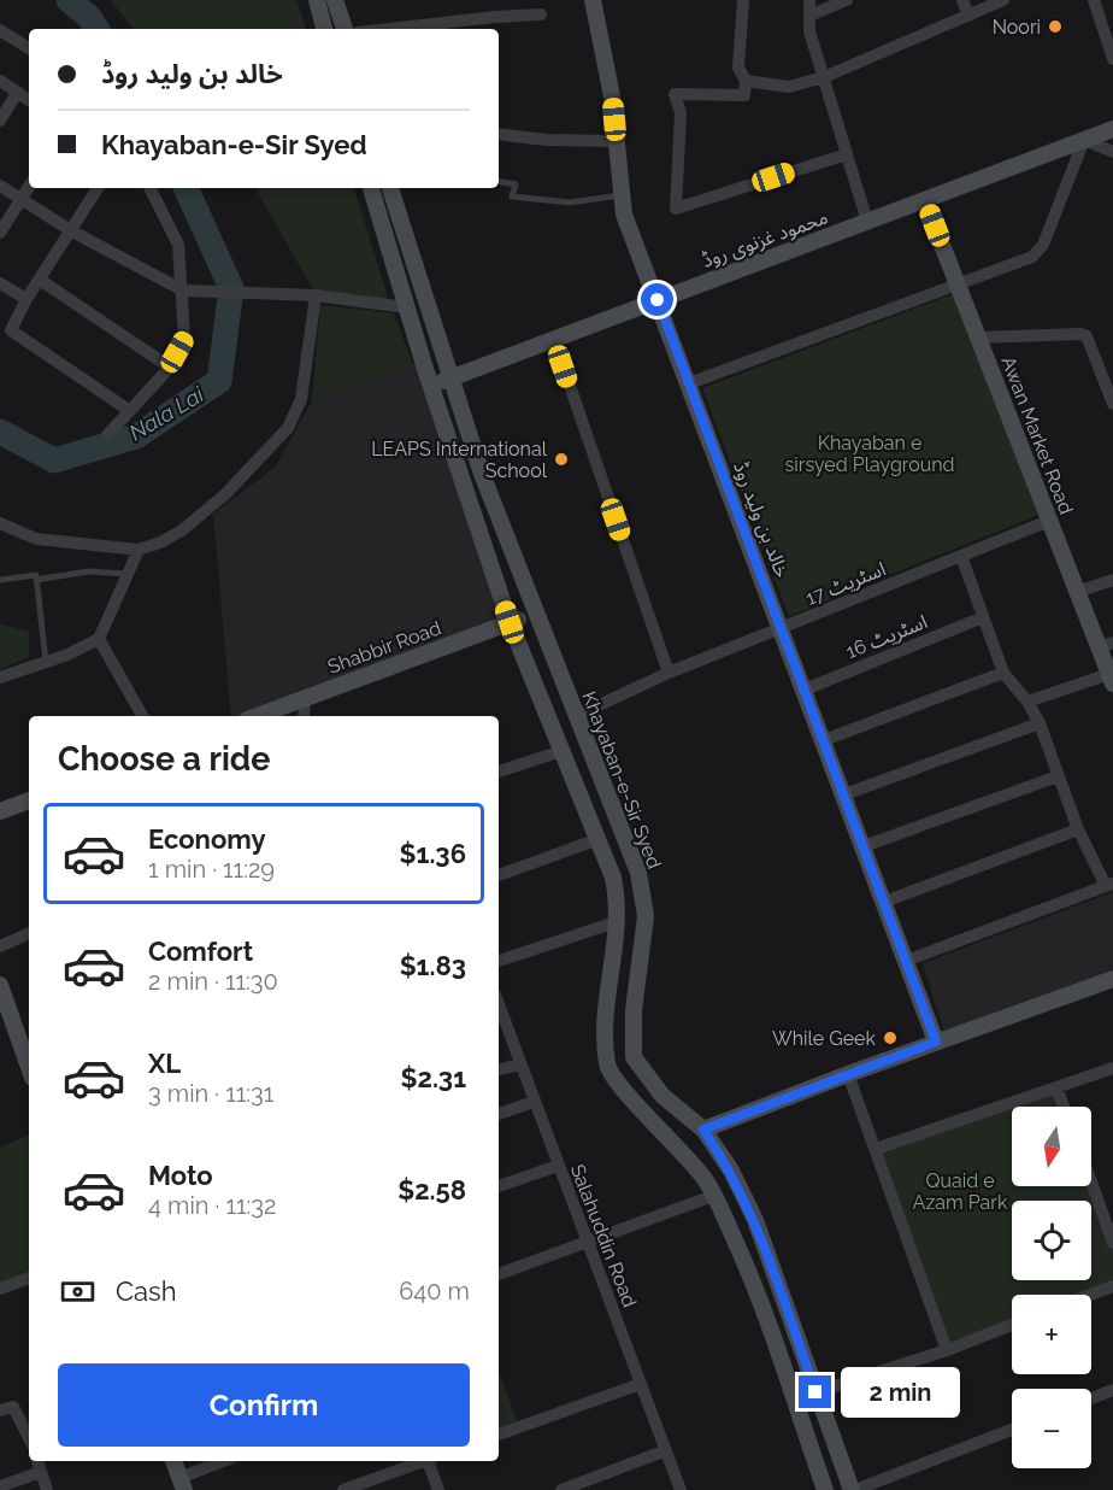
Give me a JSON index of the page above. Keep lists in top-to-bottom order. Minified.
{"streets":{"street":["محمود غزنوی روڈ","Awan Market Road","خالد بن ولید روڈ","اسٹریٹ 17","اسٹریٹ 16","Shabbir Road","Khayaban-e-Sir Syed","Salahuddin Road"]},"crossings":[["محمود غزنوی روڈ","Awan Market Road"],["محمود غزنوی روڈ","خالد بن ولید روڈ"],["محمود غزنوی روڈ","Khayaban-e-Sir Syed"],["Awan Market Road","اسٹریٹ 17"],["خالد بن ولید روڈ","اسٹریٹ 17"],["خالد بن ولید روڈ","اسٹریٹ 16"],["اسٹریٹ 17","Khayaban-e-Sir Syed"],["Shabbir Road","Khayaban-e-Sir Syed"]],"water":["Nala Lai"],"parks":["Khayaban e sirsyed Playground","Quaid e Azam Park"],"places":["Noori","LEAPS International School","While Geek"],"north":"bottom","page":{"banner":["خالد بن ولید روڈ","Khayaban-e-Sir Syed"],"heading":"Choose a ride","list":[{"name":"Economy","note":"1 min · 11:29","value":"$1.36"},{"name":"Comfort","note":"2 min · 11:30","value":"$1.83"},{"name":"XL","note":"3 min · 11:31","value":"$2.31"},{"name":"Moto","note":"4 min · 11:32","value":"$2.58"}],"map_buttons":["+","−"],"pay":["Cash","640 m"],"buttons":"Confirm","bubble":"2 min"}}
